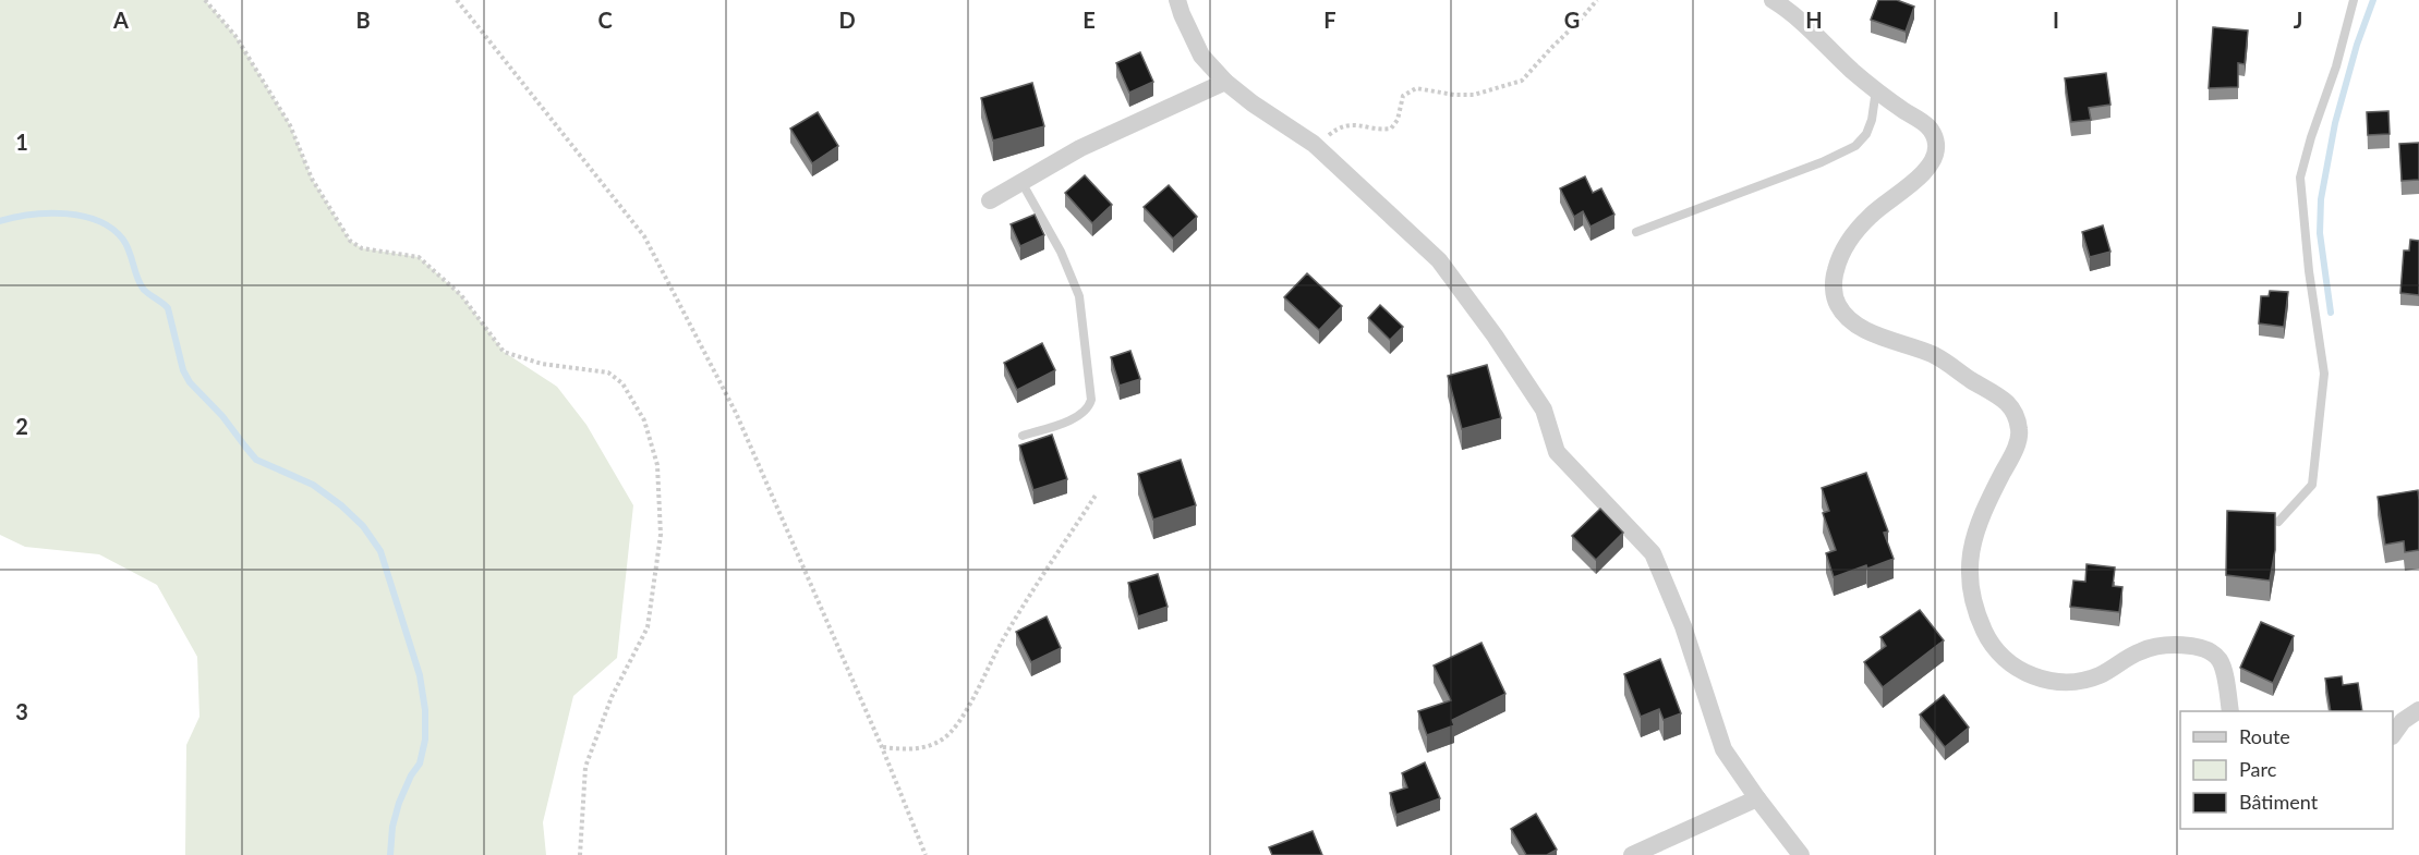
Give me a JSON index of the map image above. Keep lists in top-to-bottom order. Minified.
{"legend":["Route","Parc","Bâtiment"],"grid":{"columns":["A","B","C","D","E","F","G","H","I","J"],"rows":["1","2","3"]}}
